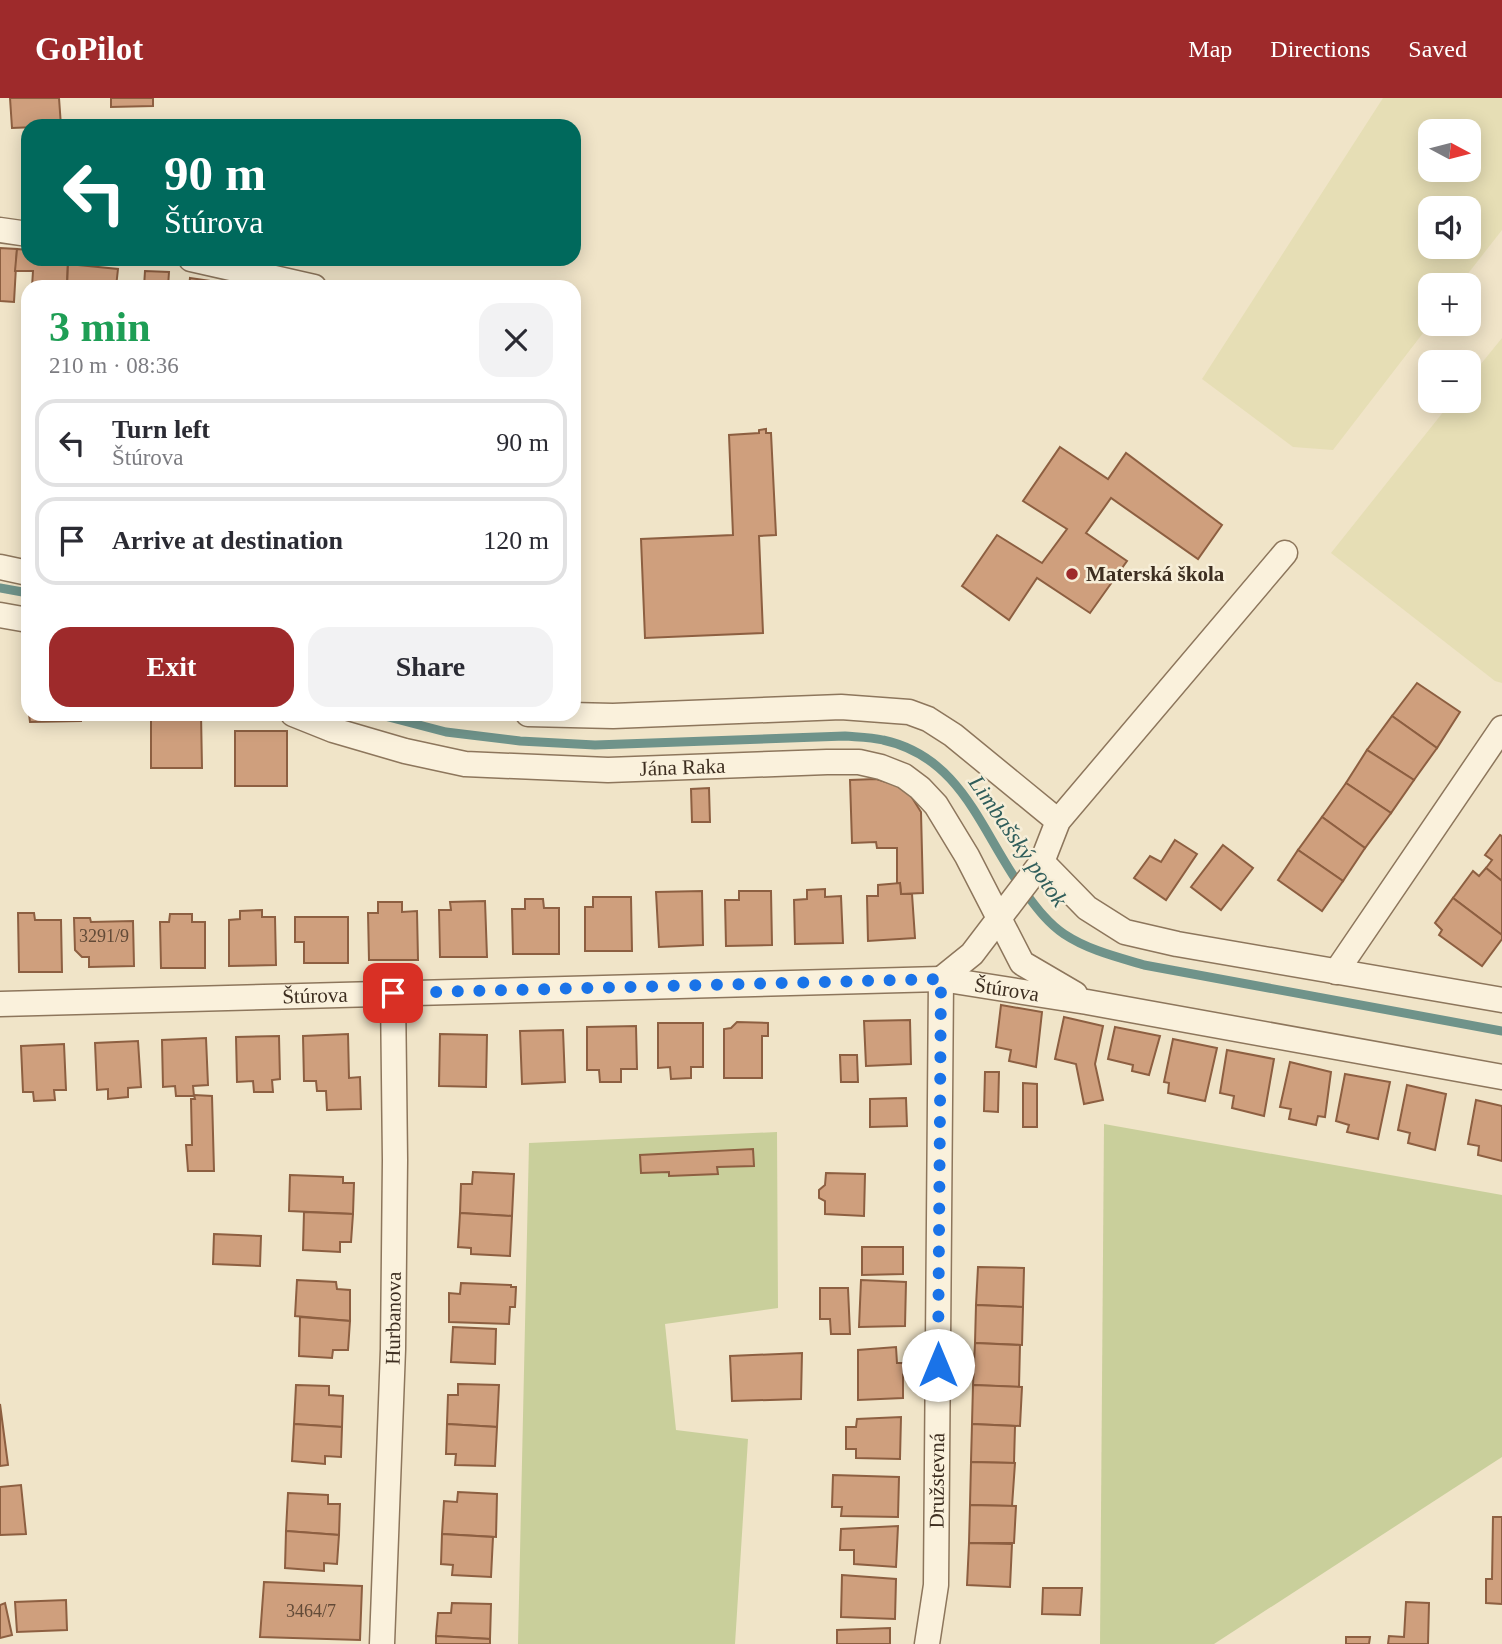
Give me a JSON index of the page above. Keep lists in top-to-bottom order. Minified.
{"streets":{"street":["Jána Raka","Štúrova","Hurbanova","Družstevná"]},"crossings":[["Jána Raka","Štúrova"],["Štúrova","Hurbanova"],["Štúrova","Družstevná"]],"water":["Limbašský potok"],"places":["Materská škola"],"house_numbers":["3291/9","3464/7"],"north":"right","page":{"header":"GoPilot","nav":["Map","Directions","Saved"],"map_buttons":["+","−"],"turn":["90 m","Štúrova"],"heading":["3 min","210 m · 08:36"],"list":[{"name":"Turn left","note":"Štúrova","value":"90 m"},{"name":"Arrive at destination","value":"120 m"}],"buttons":["Exit","Share"]}}
